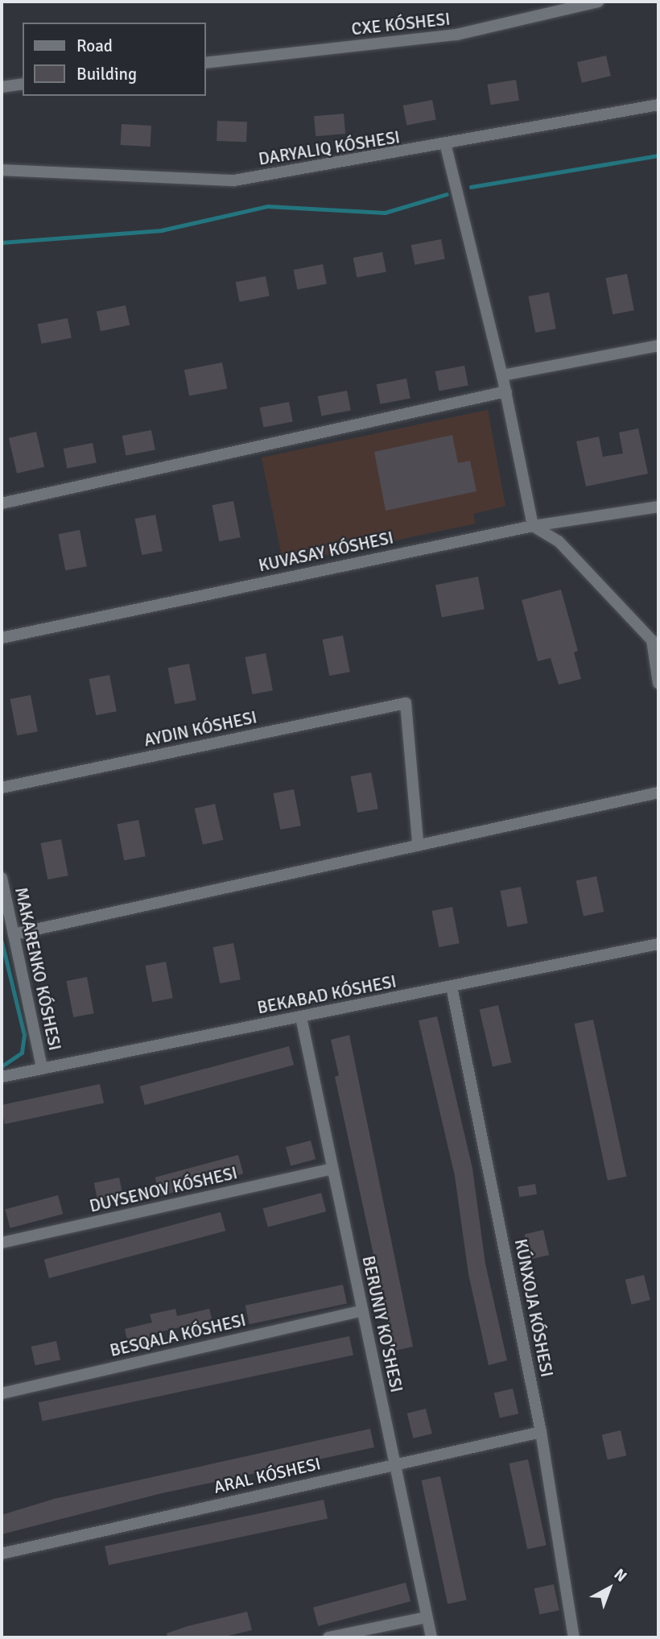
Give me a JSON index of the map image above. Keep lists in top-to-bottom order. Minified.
{"streets":{"street":["CXE KÓSHESI","KUVASAY KÓSHESI","MAKARENKO KÓSHESI","BEKABAD KÓSHESI","DUYSENOV KÓSHESI","KÚNXOJA KÓSHESI","BERUNIY KO'SHESI","BESQALA KÓSHESI","ARAL KÓSHESI"]},"crossings":[["MAKARENKO KÓSHESI","BEKABAD KÓSHESI"],["BEKABAD KÓSHESI","KÚNXOJA KÓSHESI"],["BEKABAD KÓSHESI","BERUNIY KO'SHESI"],["DUYSENOV KÓSHESI","BERUNIY KO'SHESI"],["KÚNXOJA KÓSHESI","ARAL KÓSHESI"],["BERUNIY KO'SHESI","BESQALA KÓSHESI"],["BERUNIY KO'SHESI","ARAL KÓSHESI"]],"legend":["Road","Building"],"north":"top right"}
